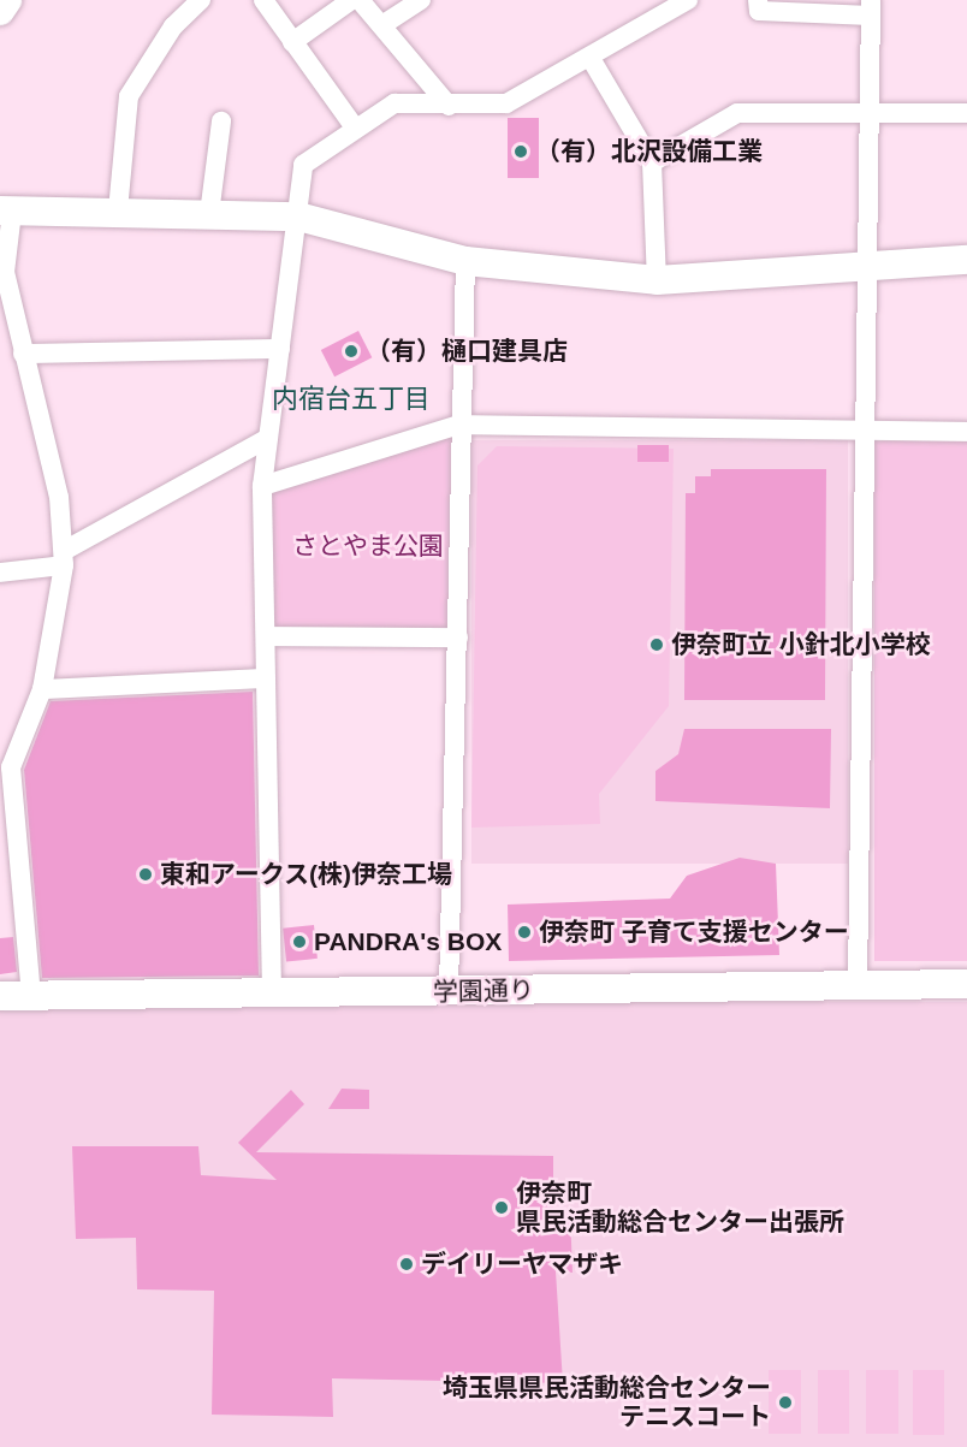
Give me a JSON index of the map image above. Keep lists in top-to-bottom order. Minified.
{"streets":{"street":["学園通り"]},"districts":["内宿台五丁目"],"parks":["さとやま公園"],"places":["（有）北沢設備工業","（有）樋口建具店","伊奈町立 小針北小学校","東和アークス(株)伊奈工場","伊奈町 子育て支援センター","PANDRA's BOX","伊奈町 県民活動総合センター出張所","デイリーヤマザキ","埼玉県県民活動総合センター テニスコート"]}
